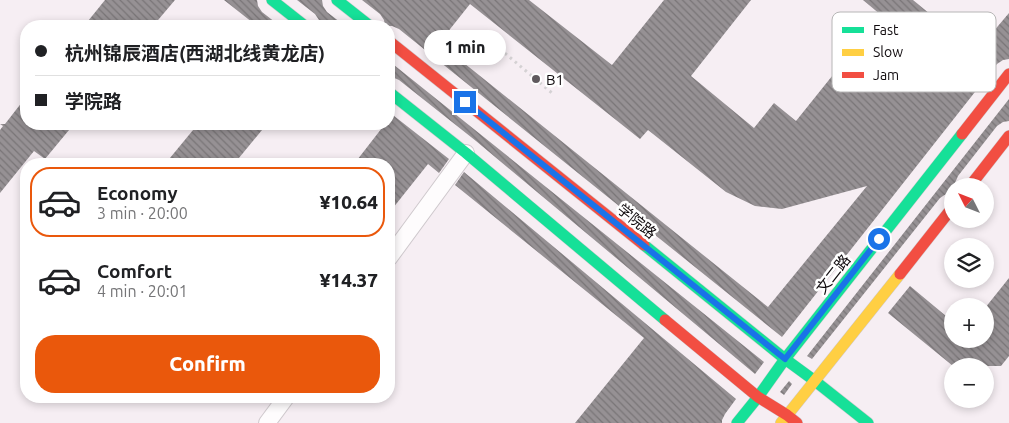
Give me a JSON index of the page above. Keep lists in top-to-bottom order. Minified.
{"streets":{"main road":["学院路","文二路"]},"crossings":[["学院路","文二路"]],"places":["B1"],"legend":["Fast","Slow","Jam"],"north":"top left","page":{"banner":["杭州锦辰酒店(西湖北线黄龙店)","学院路"],"bubble":"1 min","list":[{"name":"Economy","note":"3 min · 20:00","value":"¥10.64"},{"name":"Comfort","note":"4 min · 20:01","value":"¥14.37"}],"map_buttons":["+","−"],"buttons":"Confirm"}}
